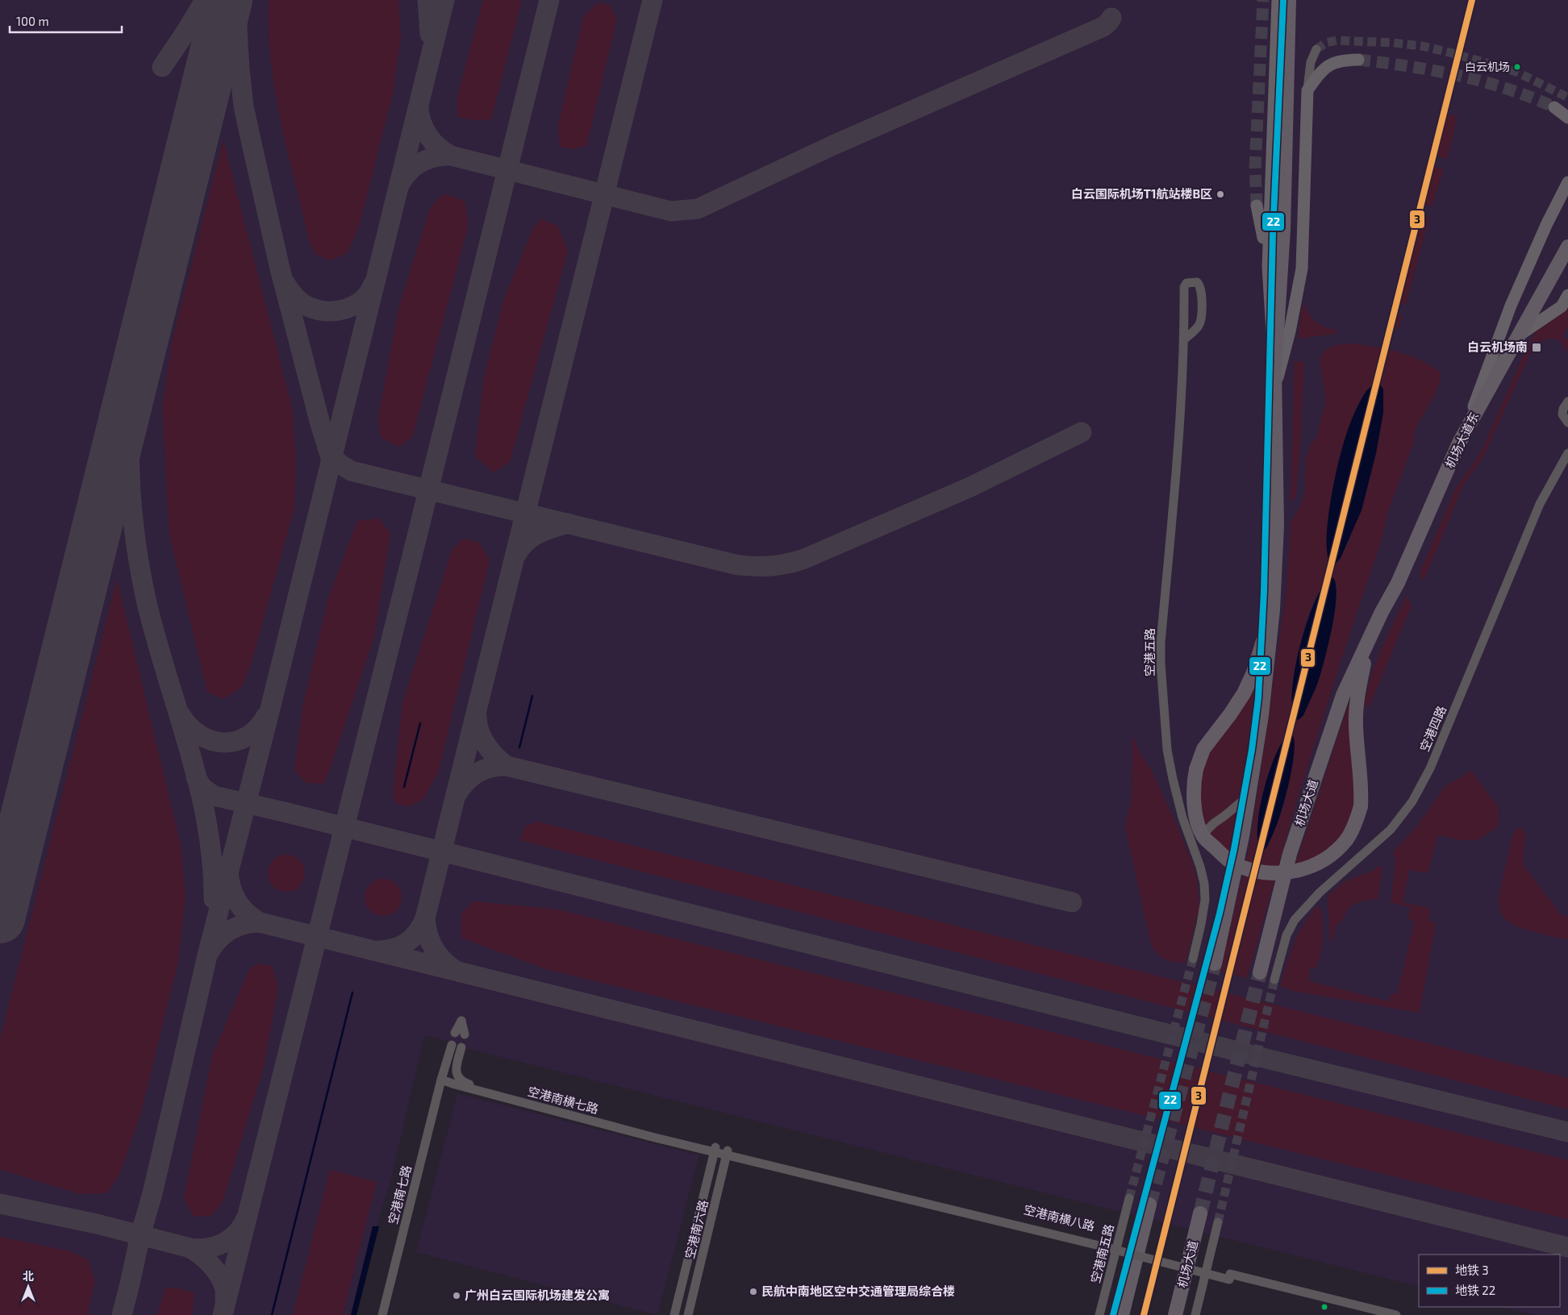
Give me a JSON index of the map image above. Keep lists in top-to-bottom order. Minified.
{"streets":{"highway":["机场大道东","机场大道"],"street":["空港五路","空港四路","空港南横七路","空港南七路","空港南横八路","空港南六路","空港南五路"]},"crossings":[["机场大道东","机场大道"],["空港南横七路","空港南七路"],["空港南横七路","空港南横八路"],["空港南横七路","空港南六路"],["空港南横八路","空港南六路"]],"places":{"other":["白云机场","白云国际机场T1航站楼B区","民航中南地区空中交通管理局综合楼","广州白云国际机场建发公寓"],"transit":["白云机场南"]},"lines":["metro line 3","metro line 22"],"legend":["地铁 3","地铁 22"],"scale_bar":"100 m","north":"top"}
